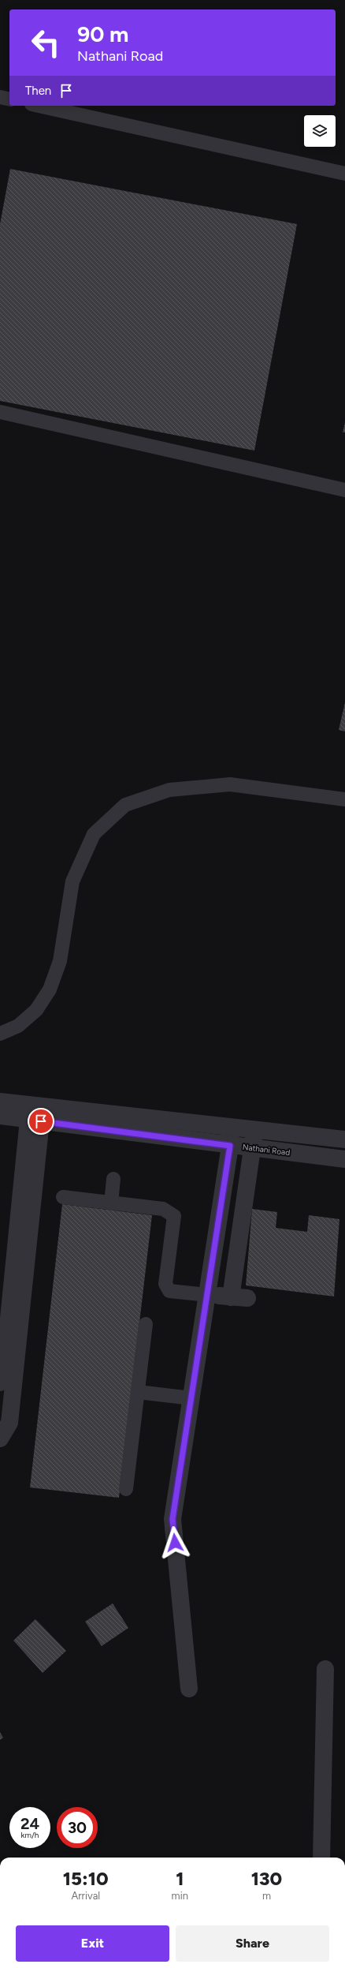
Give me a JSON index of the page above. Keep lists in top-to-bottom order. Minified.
{"streets":{"street":["Nathani Road"]},"page":{"turn":["90 m","Nathani Road"],"then":"Then","speed":"24 km/h","limit":"30","eta":["15:10","Arrival","1","min","130","m"],"buttons":["Exit","Share"]}}
